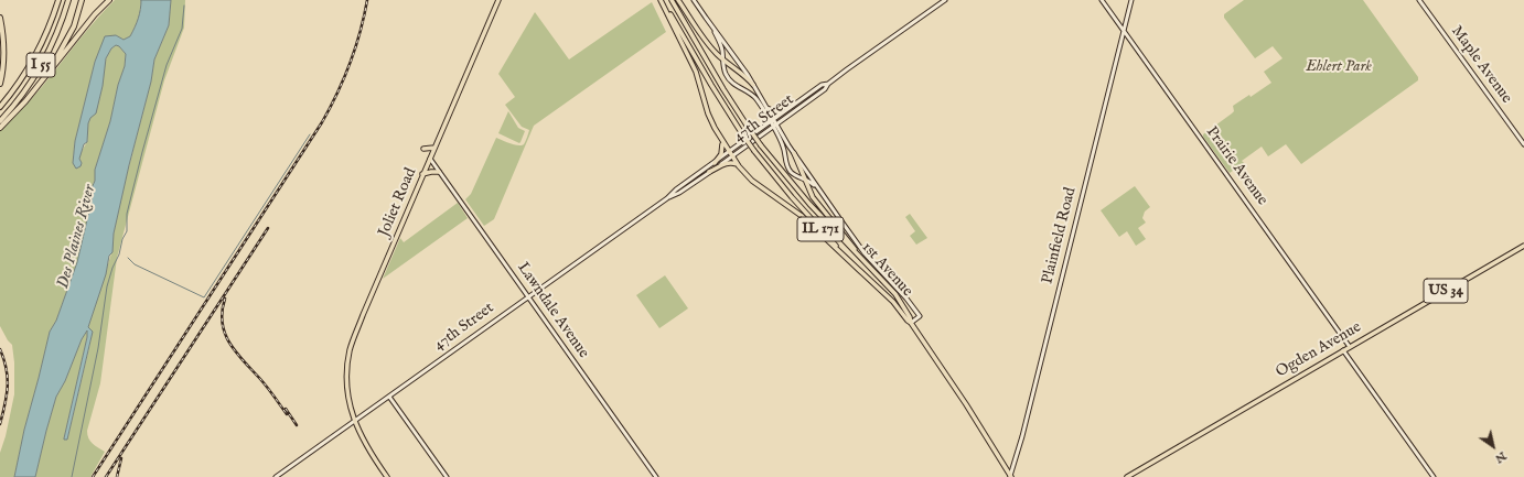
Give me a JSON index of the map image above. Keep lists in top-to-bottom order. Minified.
{"streets":{"highway":["I 55"],"main road":["Joliet Road","IL 171","1st Avenue","US 34","Ogden Avenue"],"street":["Maple Avenue","47th Street","Prairie Avenue","Plainfield Road","Lawndale Avenue"]},"crossings":[["47th Street","Joliet Road"],["47th Street","Lawndale Avenue"],["Prairie Avenue","Plainfield Road"],["Prairie Avenue","Ogden Avenue"],["Joliet Road","Lawndale Avenue"],["Plainfield Road","1st Avenue"]],"water":["Des Plaines River"],"parks":["Ehlert Park"],"north":"bottom right"}
